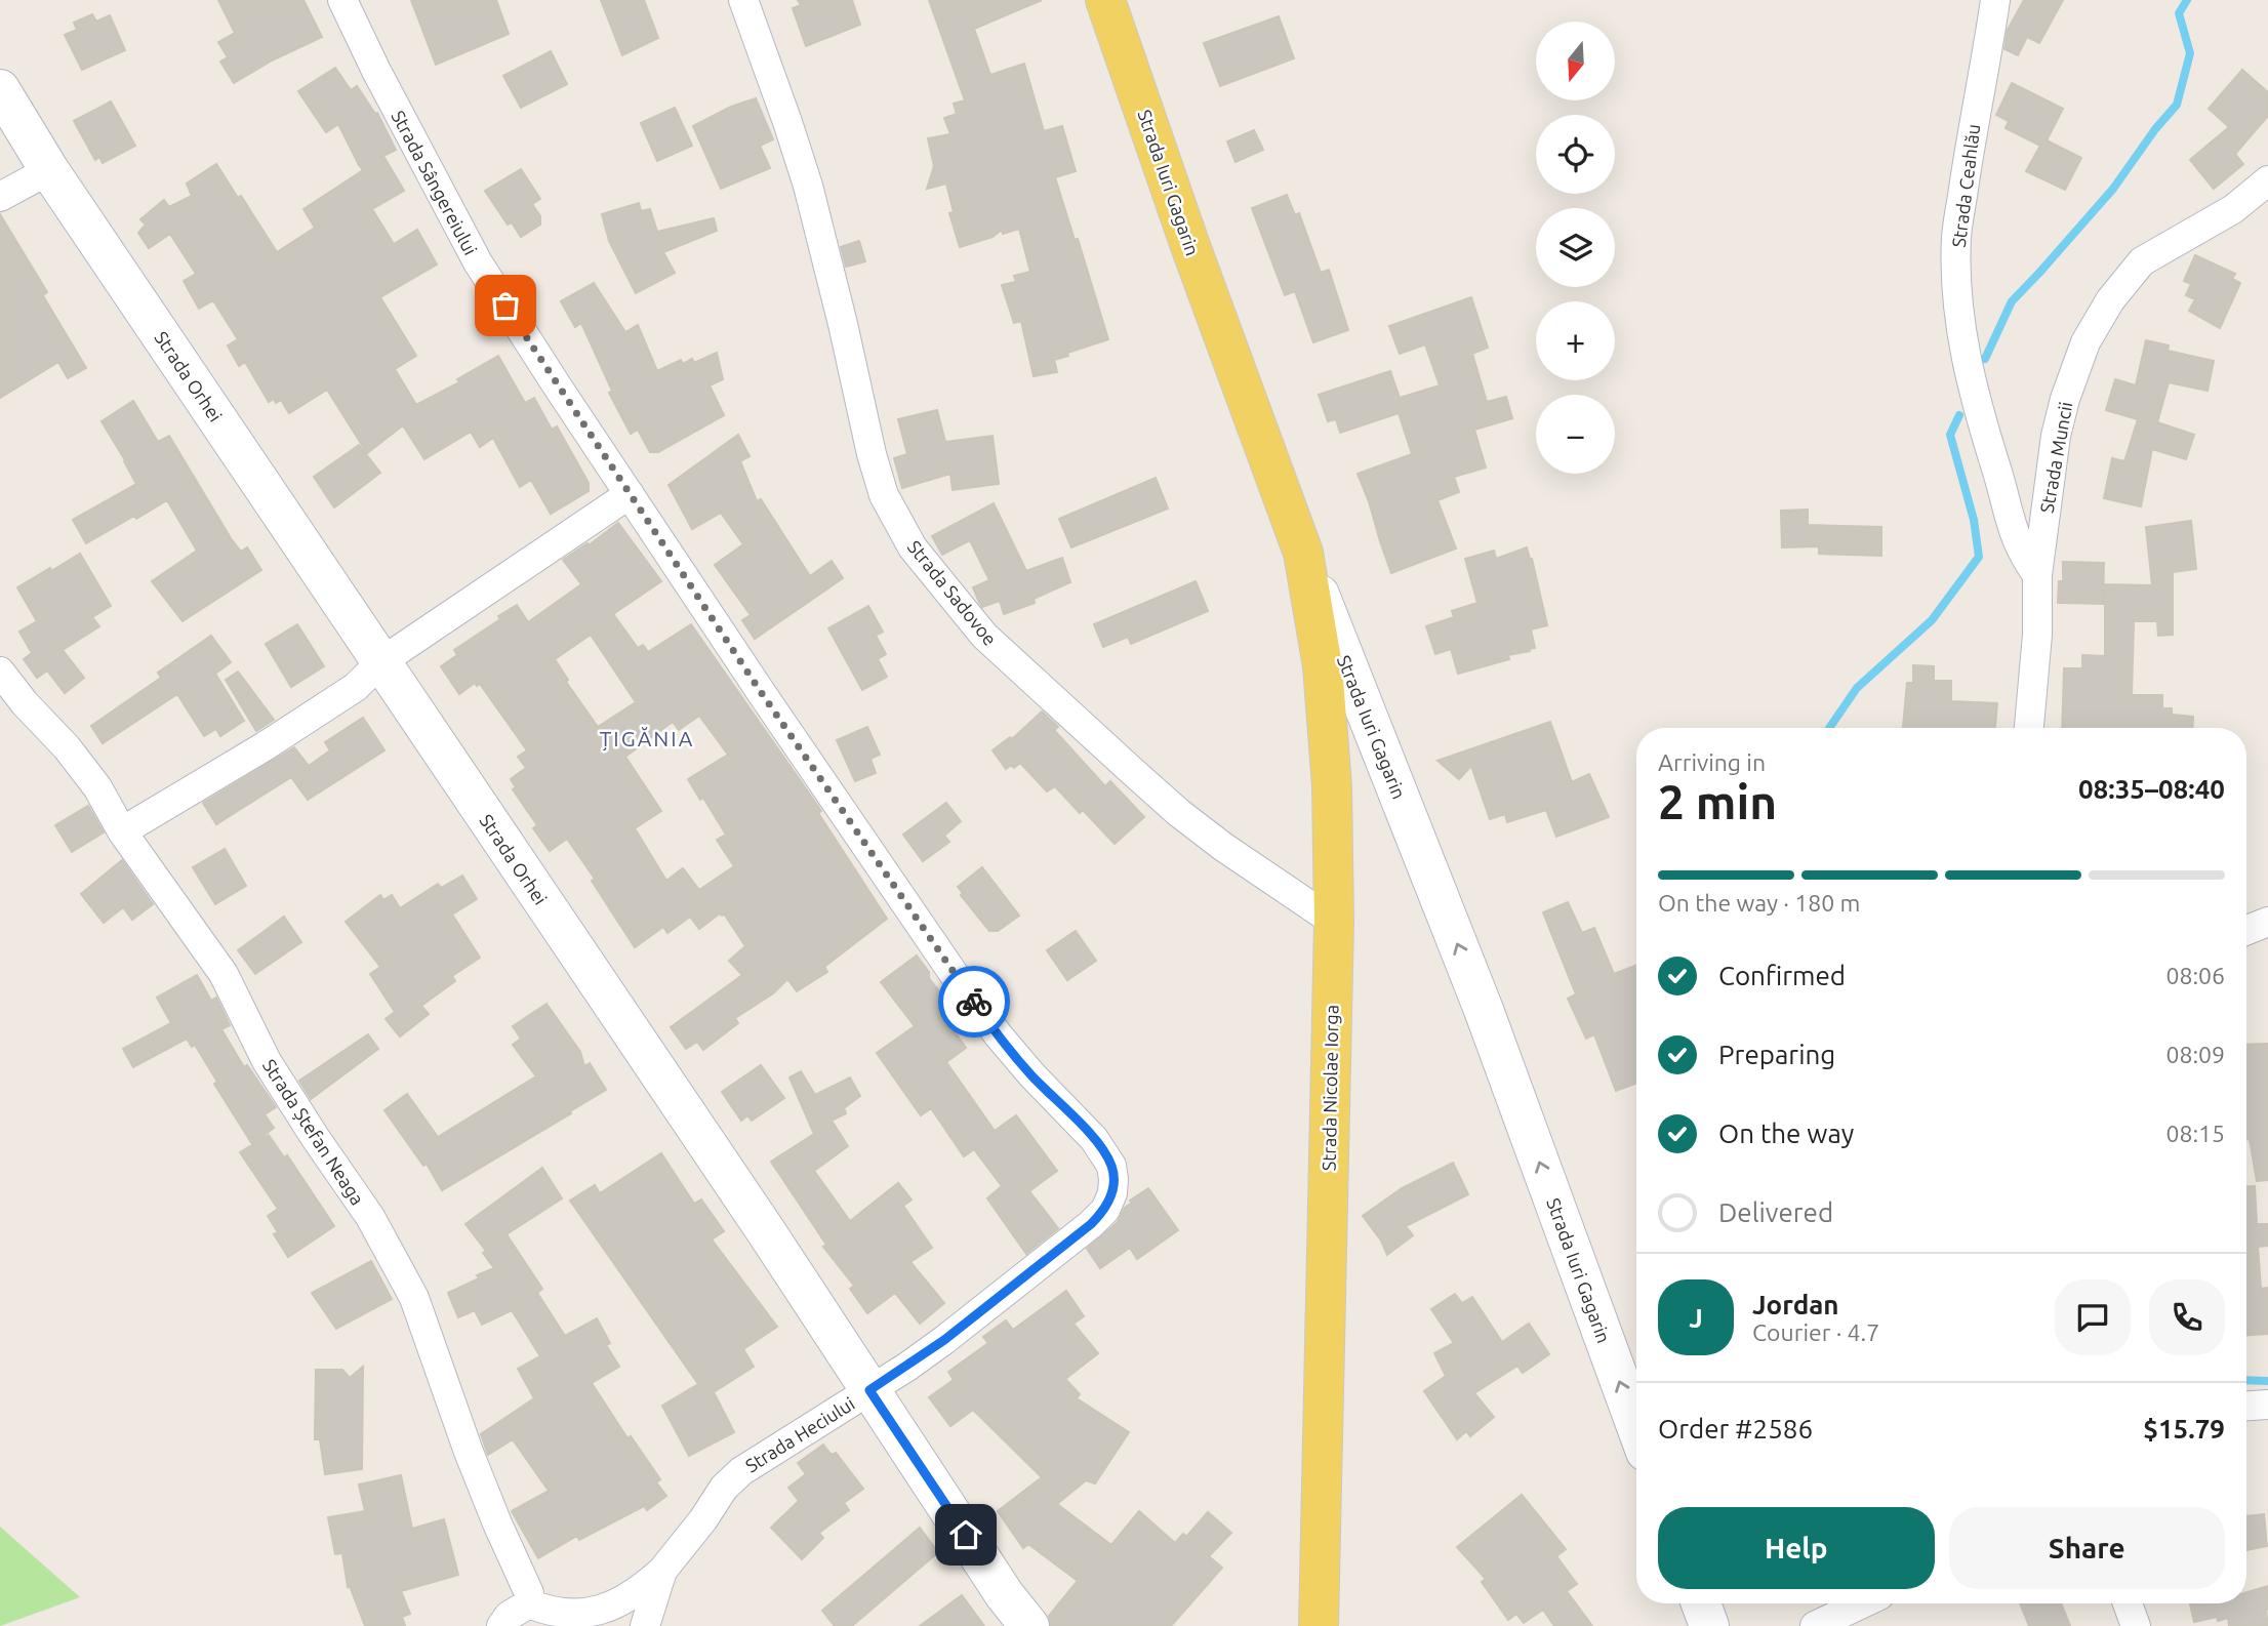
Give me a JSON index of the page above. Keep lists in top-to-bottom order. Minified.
{"streets":{"main road":["Strada Iuri Gagarin","Strada Nicolae Iorga"],"street":["Strada Sângereiului","Strada Ceahlău","Strada Orhei","Strada Muncii","Strada Sadovoe","Strada Ștefan Neaga","Strada Heciului"]},"crossings":[["Strada Sângereiului","Strada Orhei"],["Strada Sângereiului","Strada Heciului"],["Strada Iuri Gagarin","Strada Nicolae Iorga"],["Strada Ceahlău","Strada Muncii"],["Strada Orhei","Strada Heciului"],["Strada Sadovoe","Strada Nicolae Iorga"]],"one_way":["Strada Iuri Gagarin"],"districts":["ȚIGĂNIA"],"north":"bottom","page":{"map_buttons":["+","−"],"heading":["2 min","Arriving in","08:35–08:40"],"panel":["Jordan","Courier · 4.7","Order #2586","$15.79"],"bar":"On the way · 180 m","list":[["Confirmed","08:06"],["Preparing","08:09"],["On the way","08:15"],"Delivered"],"round":"J","buttons":["Help","Share"]}}
